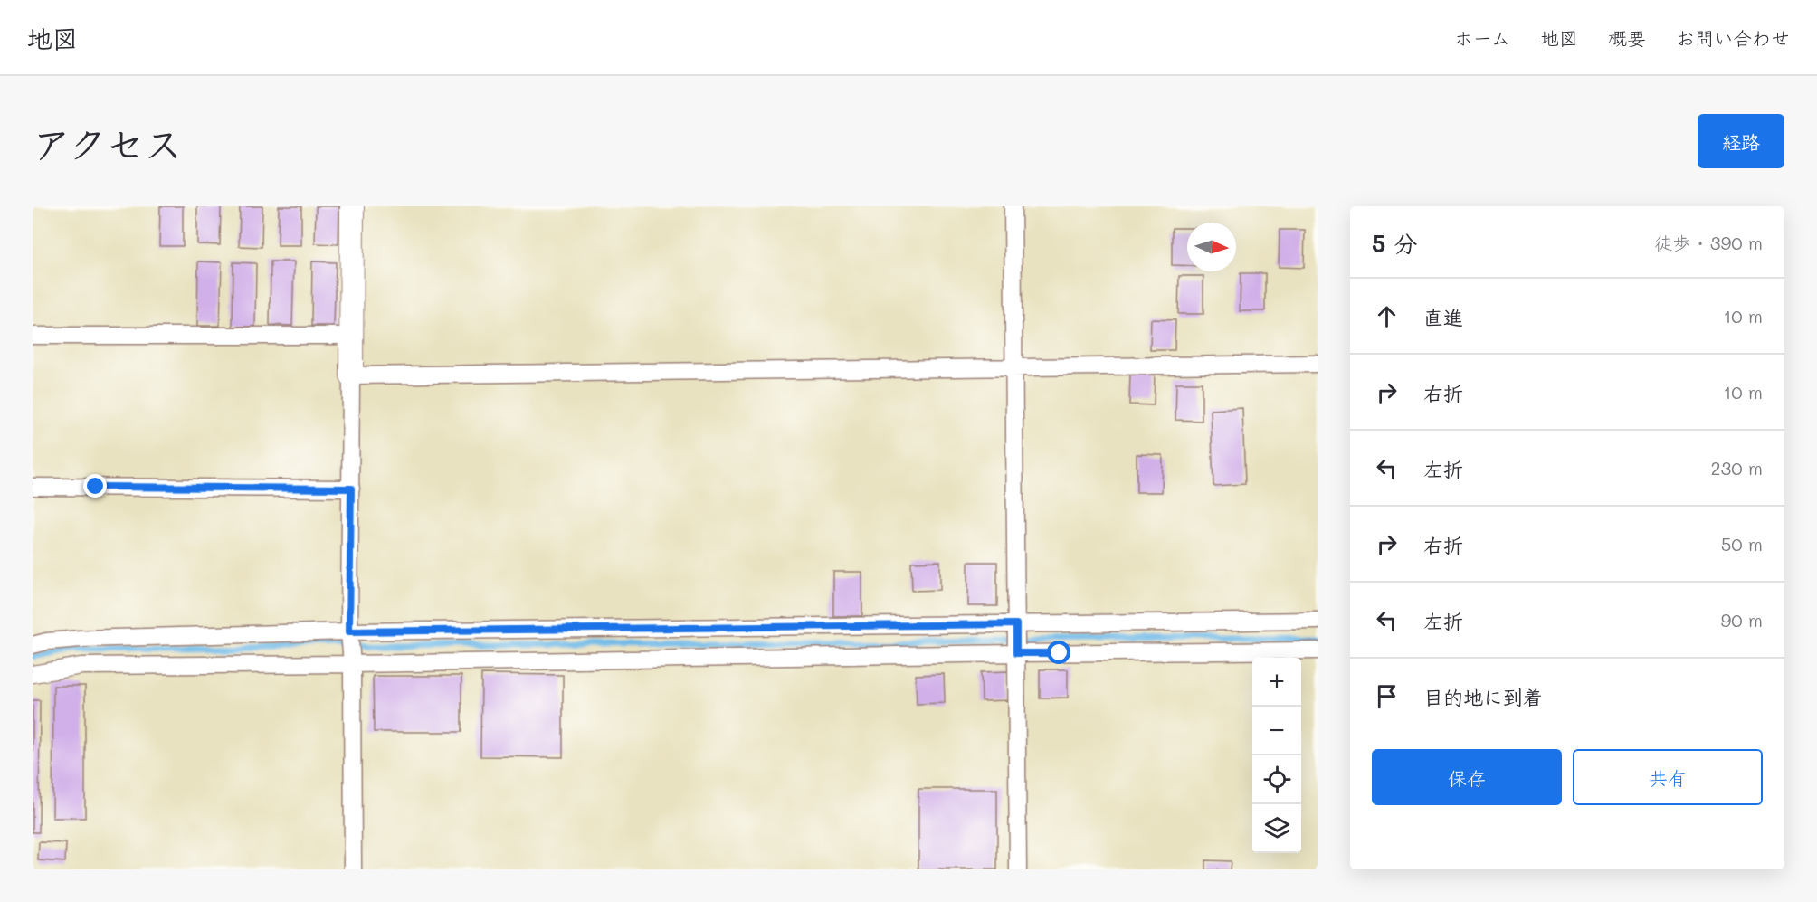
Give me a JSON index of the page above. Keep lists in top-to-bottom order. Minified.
{"north":"right","page":{"header":"地図","nav":["ホーム","地図","概要","お問い合わせ"],"title":"アクセス","buttons":["経路",["保存","共有"]],"heading":["5 分","徒歩 · 390 m"],"list":[["直進","10 m"],["右折","10 m"],["左折","230 m"],["右折","50 m"],["左折","90 m"],"目的地に到着"],"map_buttons":["+","−"]}}
